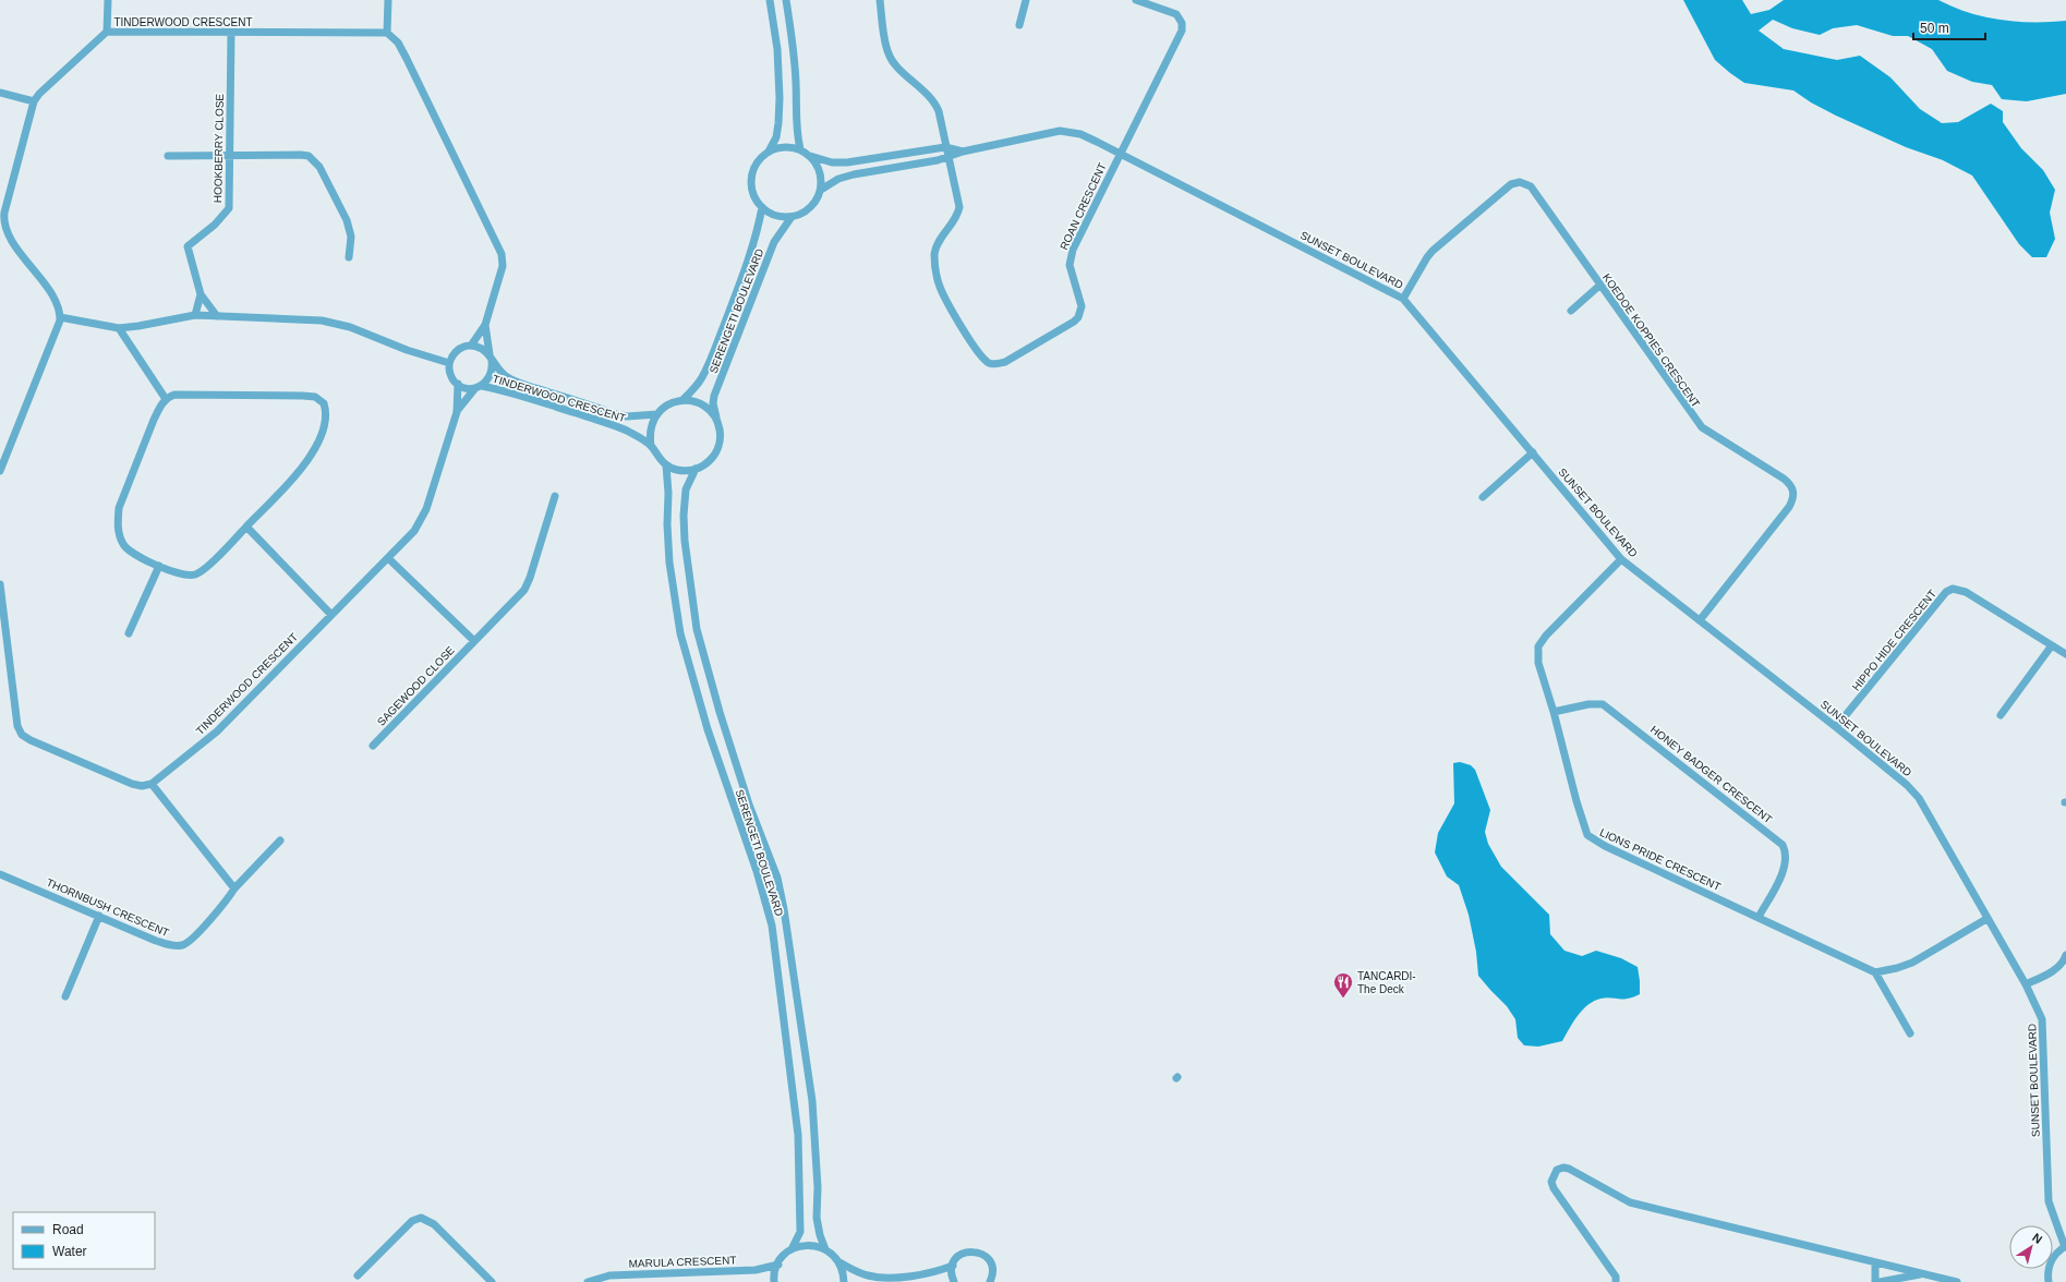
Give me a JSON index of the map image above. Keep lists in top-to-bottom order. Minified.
{"streets":{"street":["TINDERWOOD CRESCENT","HOOKBERRY CLOSE","ROAN CRESCENT","SUNSET BOULEVARD","SERENGETI BOULEVARD","KOEDOE KOPPIES CRESCENT","HIPPO HIDE CRESCENT","SAGEWOOD CLOSE","HONEY BADGER CRESCENT","LIONS PRIDE CRESCENT","THORNBUSH CRESCENT","MARULA CRESCENT"]},"crossings":[["TINDERWOOD CRESCENT","HOOKBERRY CLOSE"],["TINDERWOOD CRESCENT","SERENGETI BOULEVARD"],["ROAN CRESCENT","SUNSET BOULEVARD"],["SUNSET BOULEVARD","KOEDOE KOPPIES CRESCENT"],["SUNSET BOULEVARD","HIPPO HIDE CRESCENT"],["SUNSET BOULEVARD","LIONS PRIDE CRESCENT"],["SERENGETI BOULEVARD","MARULA CRESCENT"],["HONEY BADGER CRESCENT","LIONS PRIDE CRESCENT"]],"places":{"restaurant":["TANCARDI- The Deck"]},"legend":["Road","Water"],"scale_bar":"50 m","north":"top right"}
